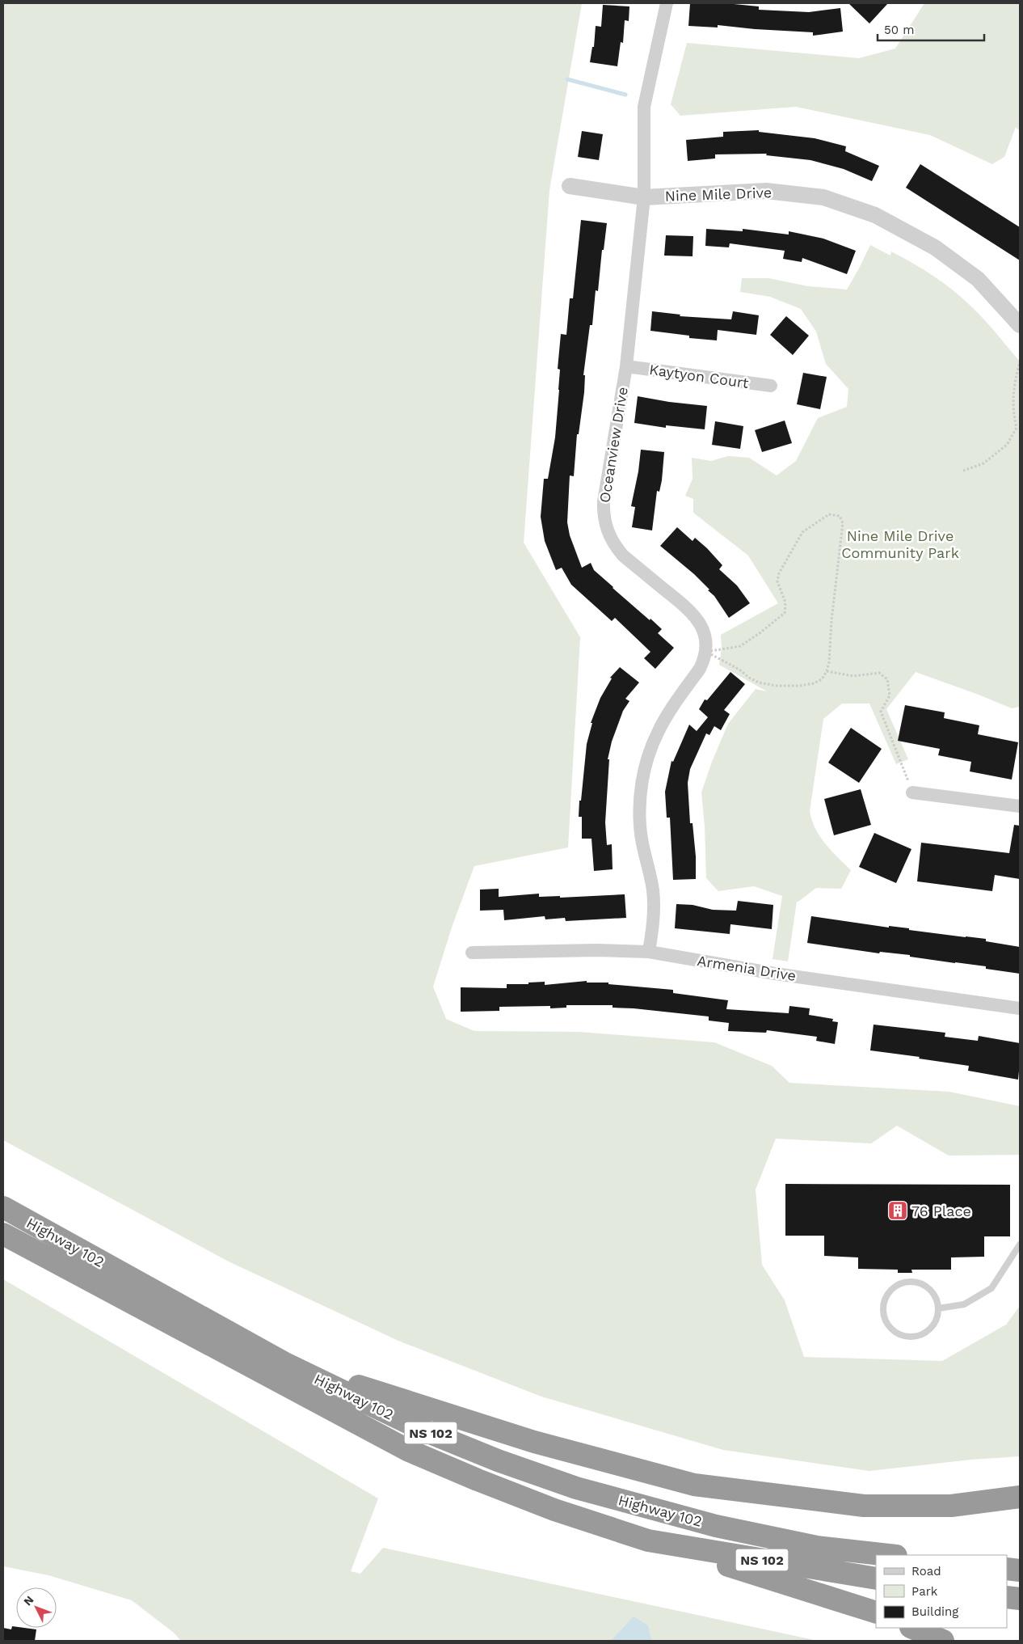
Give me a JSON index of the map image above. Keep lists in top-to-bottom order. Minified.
{"streets":{"highway":["Highway 102","NS 102"],"street":["Nine Mile Drive","Kaytyon Court","Oceanview Drive","Armenia Drive"]},"crossings":[["Nine Mile Drive","Oceanview Drive"],["Kaytyon Court","Oceanview Drive"],["Oceanview Drive","Armenia Drive"]],"parks":["Nine Mile Drive Community Park"],"places":{"building":["76 Place"]},"legend":["Road","Park","Building"],"scale_bar":"50 m","north":"top left"}
